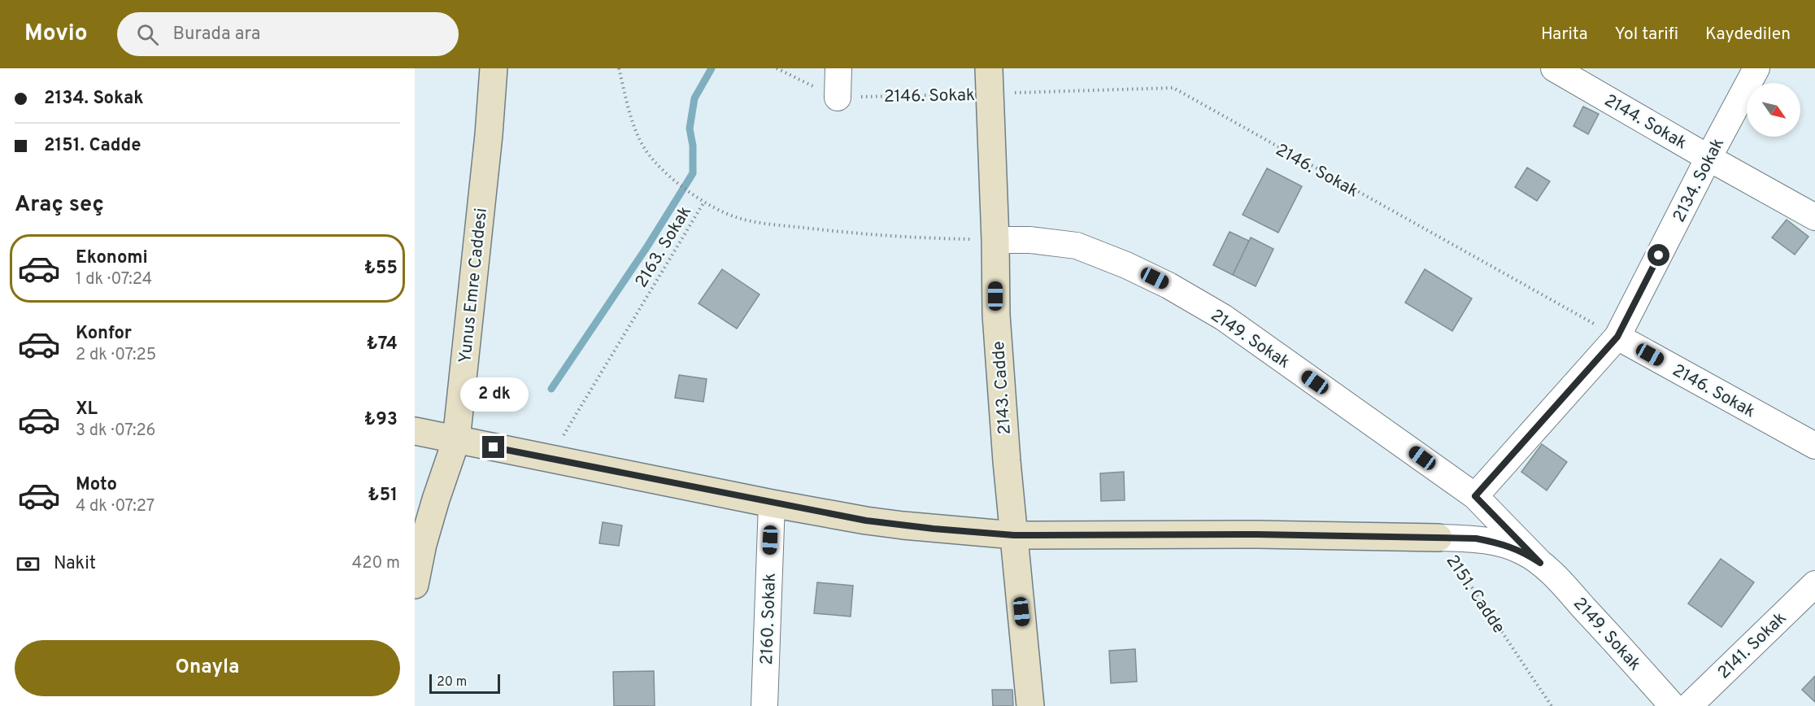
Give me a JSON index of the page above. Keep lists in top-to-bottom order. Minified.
{"streets":{"street":["2146. Sokak","2144. Sokak","2134. Sokak","Yunus Emre Caddesi","2149. Sokak","2143. Cadde","2151. Cadde","2160. Sokak","2141. Sokak"],"path":["2163. Sokak"]},"crossings":[["2146. Sokak","2134. Sokak"],["2146. Sokak","2143. Cadde"],["2144. Sokak","2134. Sokak"],["2134. Sokak","2149. Sokak"],["2163. Sokak","2149. Sokak"],["2163. Sokak","2143. Cadde"],["2163. Sokak","2151. Cadde"],["Yunus Emre Caddesi","2151. Cadde"],["2149. Sokak","2143. Cadde"],["2149. Sokak","2151. Cadde"],["2143. Cadde","2151. Cadde"],["2151. Cadde","2160. Sokak"]],"scale_bar":"20 m","north":"bottom right","page":{"header":"Movio","search":"Burada ara","nav":["Harita","Yol tarifi","Kaydedilen"],"banner":["2134. Sokak","2151. Cadde"],"heading":"Araç seç","list":[{"name":"Ekonomi","note":"1 dk · 07:24","value":"₺55"},{"name":"Konfor","note":"2 dk · 07:25","value":"₺74"},{"name":"XL","note":"3 dk · 07:26","value":"₺93"},{"name":"Moto","note":"4 dk · 07:27","value":"₺51"}],"bubble":"2 dk","pay":["Nakit","420 m"],"buttons":"Onayla","scale":"20 m"}}
